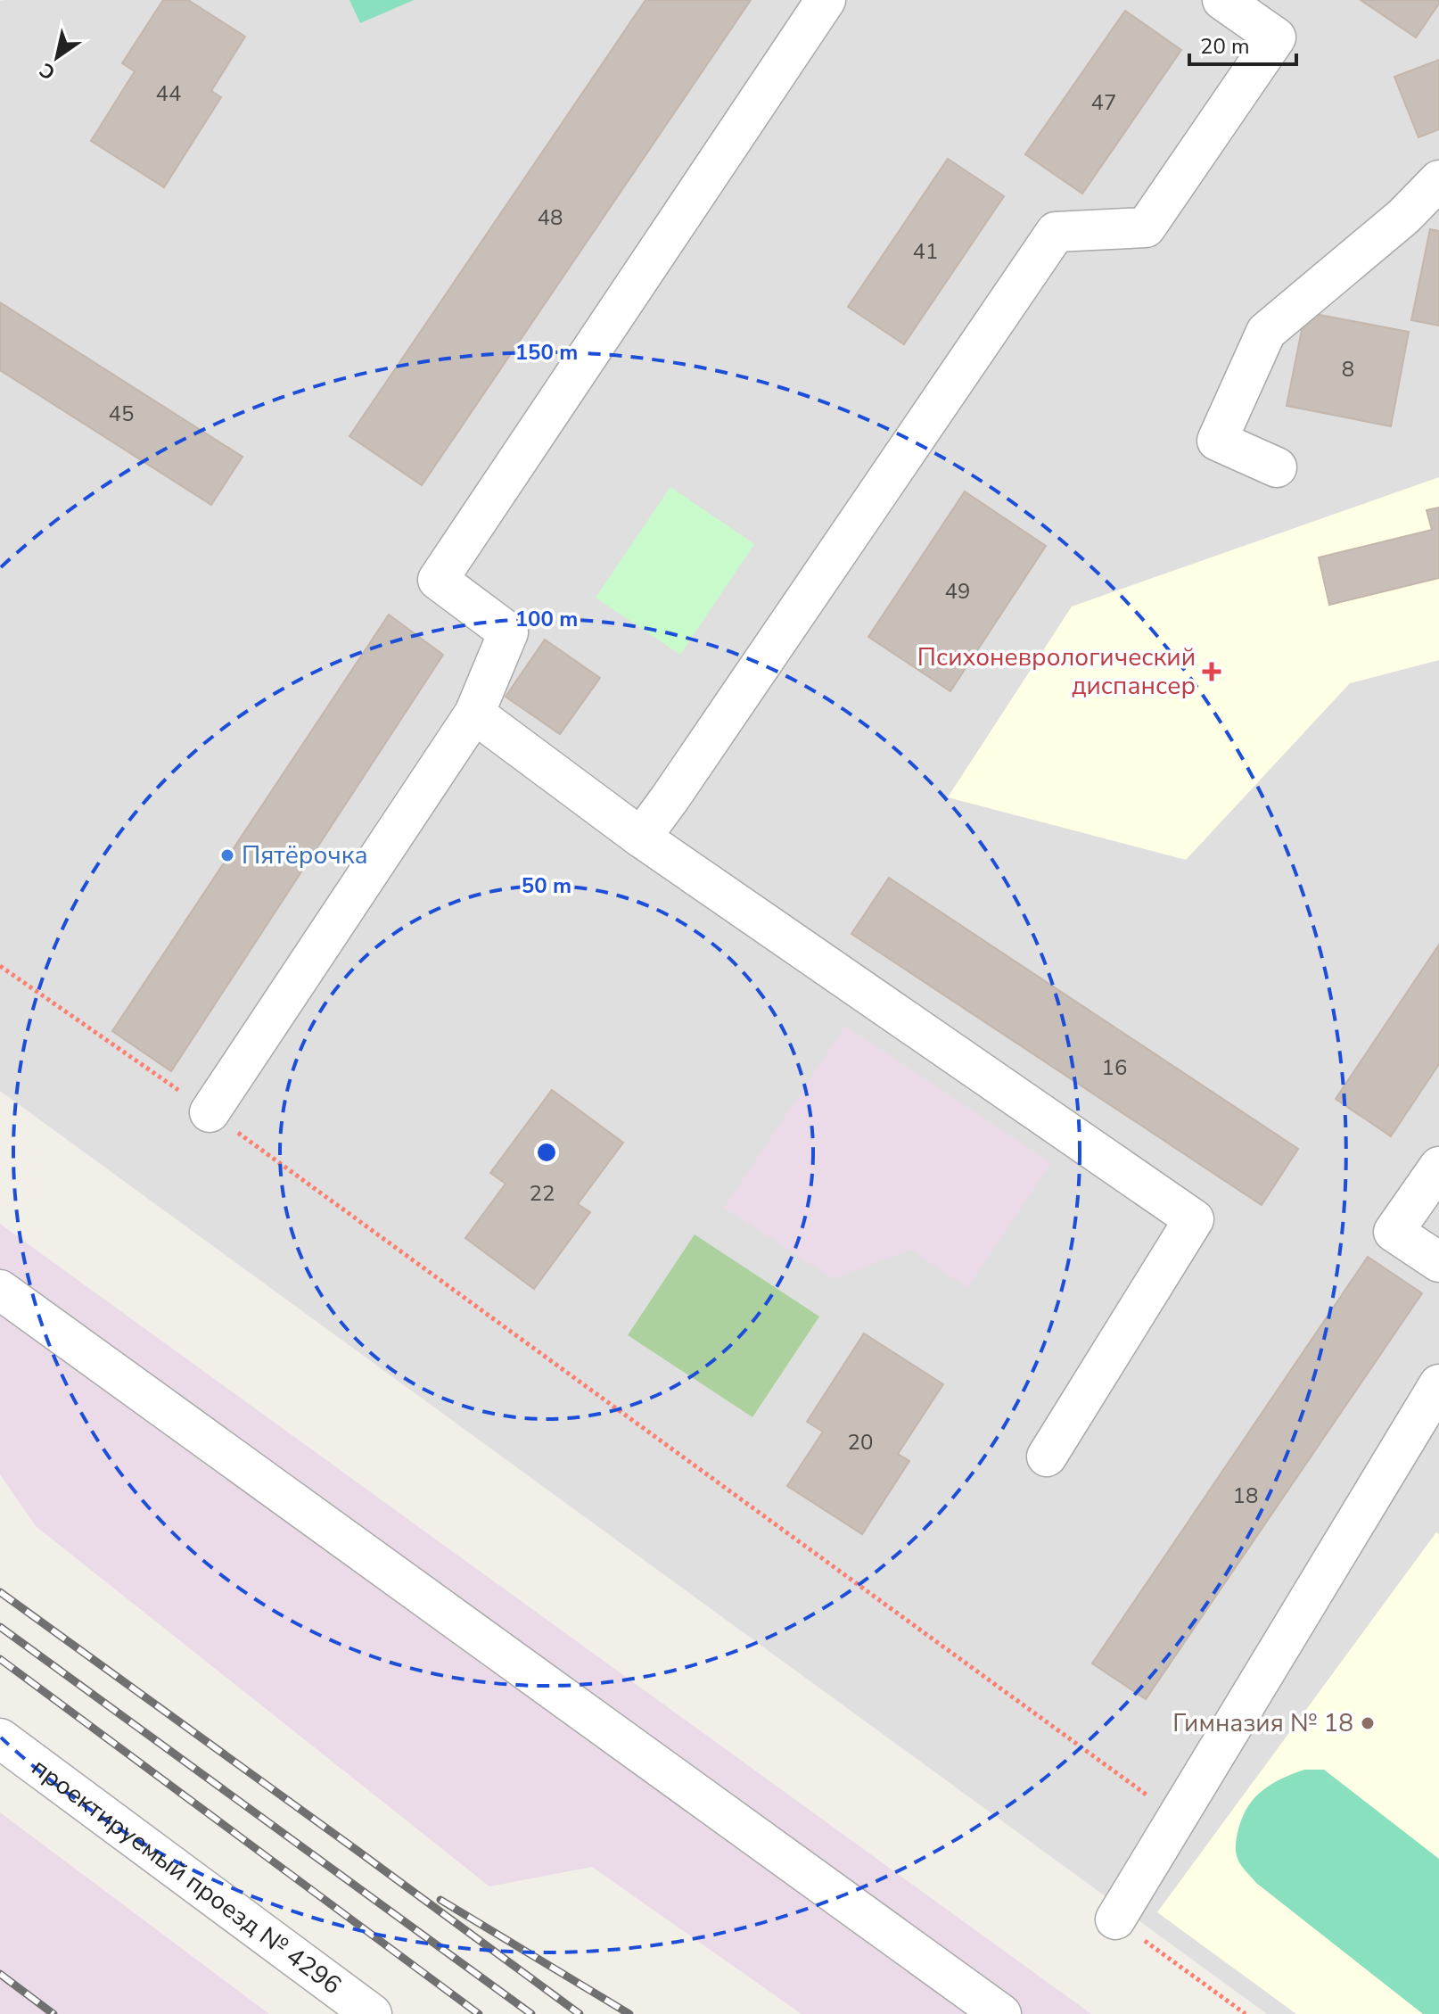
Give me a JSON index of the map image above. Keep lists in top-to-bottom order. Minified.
{"streets":{"street":["проектируемый проезд № 4296"]},"places":{"health":["Психоневрологический диспансер"],"other":["Пятёрочка","Гимназия № 18"]},"house_numbers":["44","47","48","41","8","45","49","16","22","20","18"],"scale_bar":"20 m","north":"bottom left","rings":["150 m","100 m","50 m"]}
